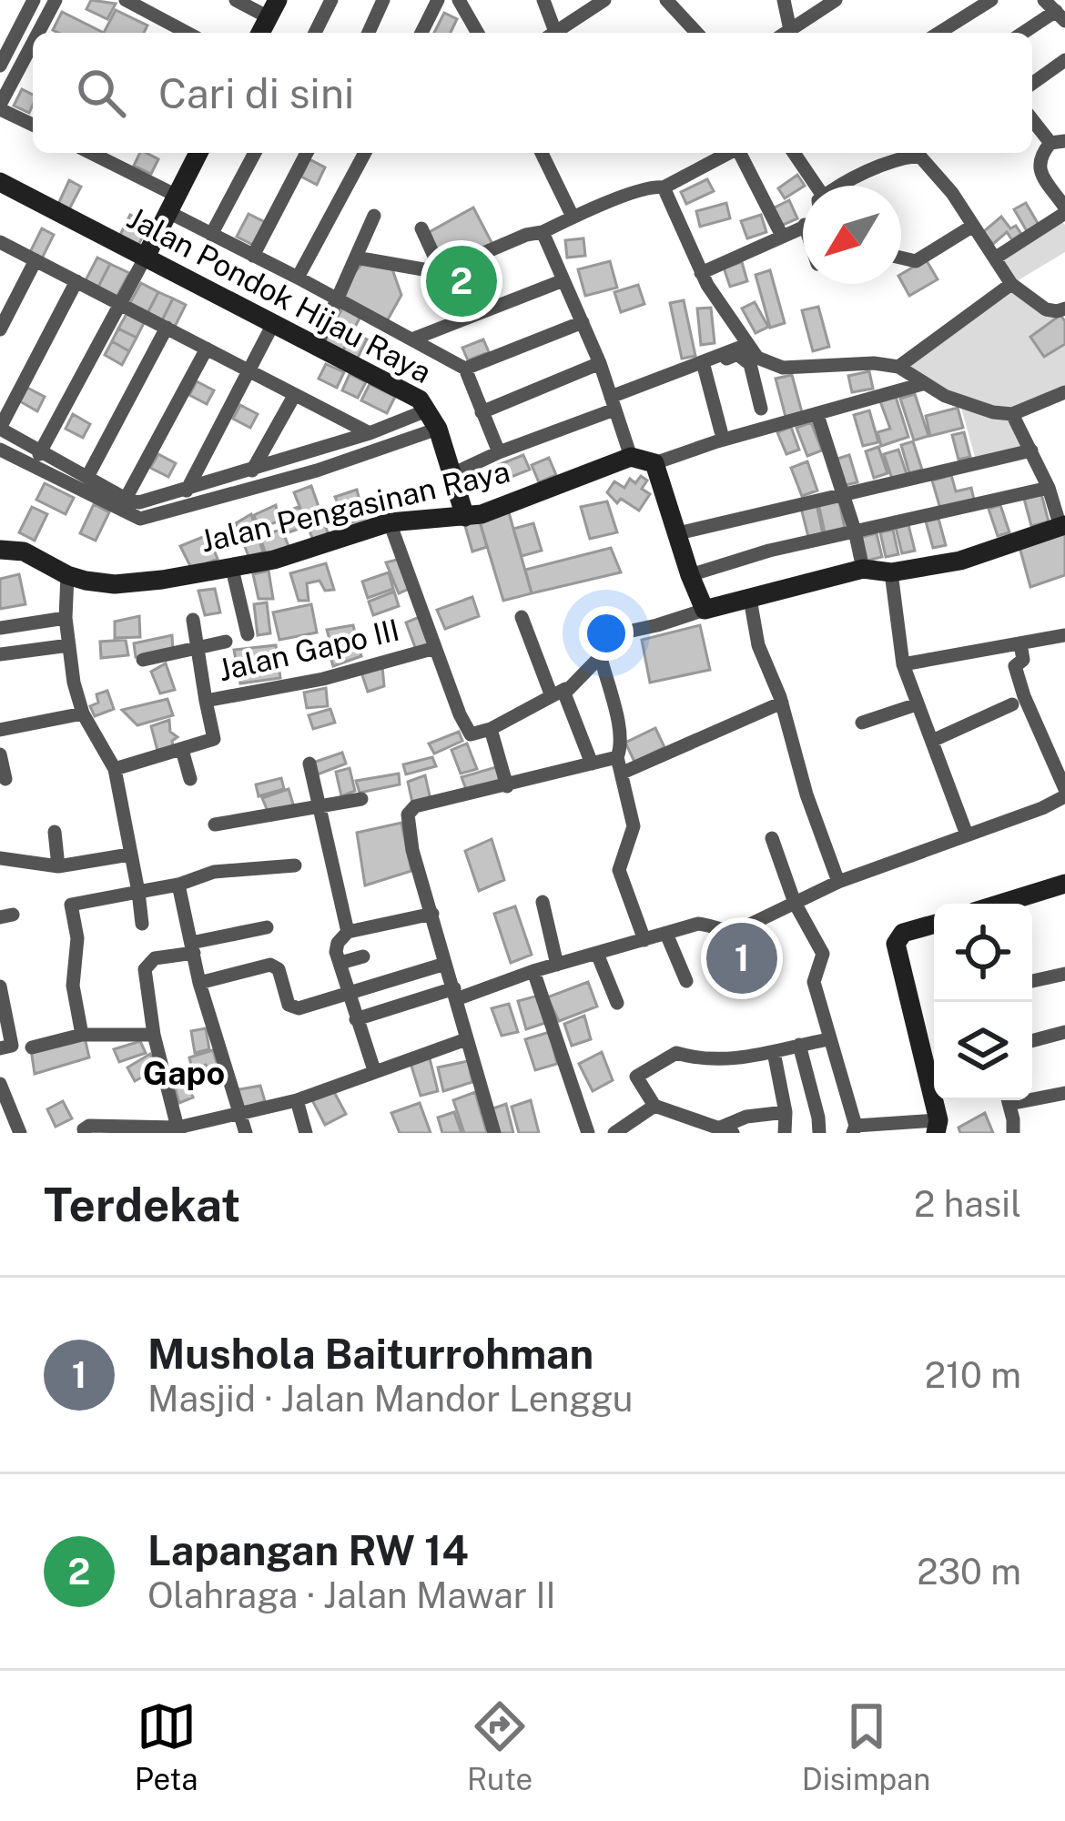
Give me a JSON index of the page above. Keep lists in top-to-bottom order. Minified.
{"streets":{"street":["Jalan Pondok Hijau Raya","Jalan Pengasinan Raya","Jalan Gapo III"]},"crossings":[["Jalan Pondok Hijau Raya","Jalan Pengasinan Raya"]],"districts":["Gapo"],"north":"bottom left","page":{"search":"Cari di sini","pins":["2","1"],"heading":["Terdekat","2 hasil"],"list":[{"mark":"1","name":"Mushola Baiturrohman","note":"Masjid · Jalan Mandor Lenggu","value":"210 m"},{"mark":"2","name":"Lapangan RW 14","note":"Olahraga · Jalan Mawar II","value":"230 m"}],"nav":["Peta","Rute","Disimpan"]}}
